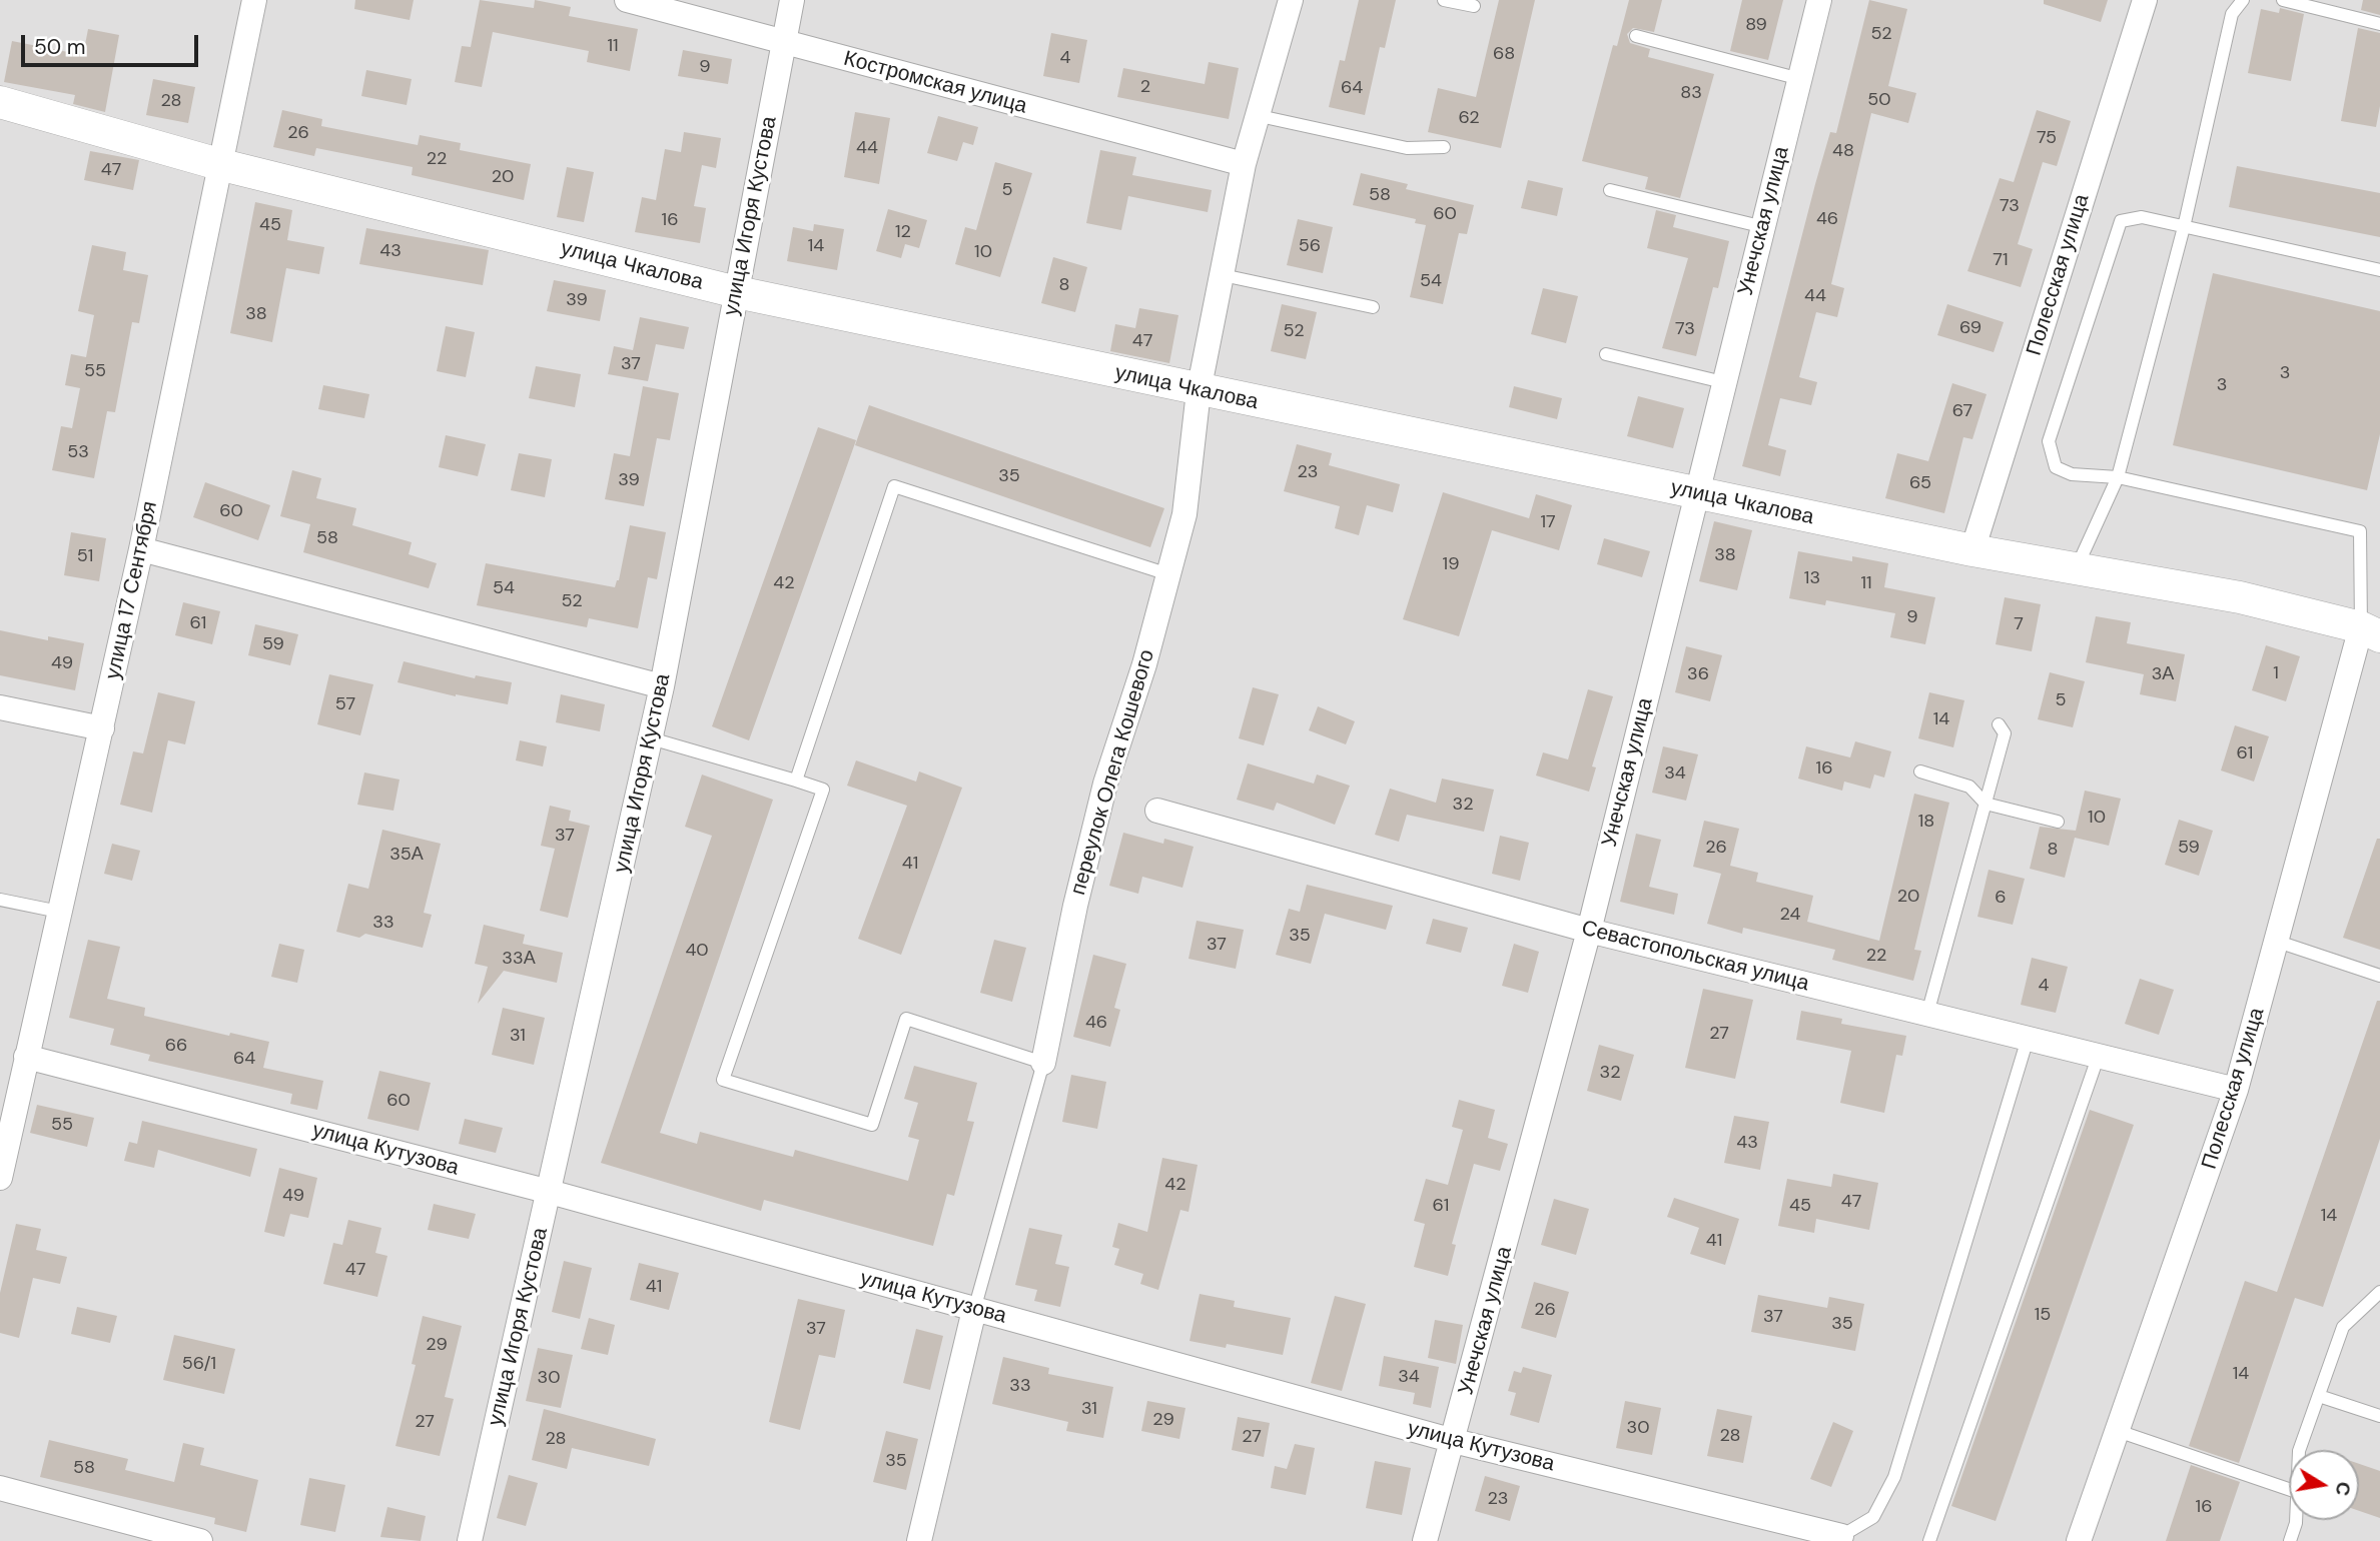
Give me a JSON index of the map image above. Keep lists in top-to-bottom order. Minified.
{"streets":{"street":["Костромская улица","улица Игоря Кустова","Унечская улица","улица Чкалова","Полесская улица","улица 17 Сентября","переулок Олега Кошевого","Севастопольская улица","улица Кутузова"]},"crossings":[["Костромская улица","улица Игоря Кустова"],["Костромская улица","переулок Олега Кошевого"],["улица Игоря Кустова","улица Чкалова"],["улица Игоря Кустова","улица Кутузова"],["Унечская улица","улица Чкалова"],["Унечская улица","Севастопольская улица"],["Унечская улица","улица Кутузова"],["улица Чкалова","Полесская улица"],["улица Чкалова","улица 17 Сентября"],["улица Чкалова","переулок Олега Кошевого"],["Полесская улица","Севастопольская улица"],["улица 17 Сентября","улица Кутузова"],["переулок Олега Кошевого","улица Кутузова"]],"house_numbers":["89","52","11","68","4","9","2","64","83","50","28","62","26","75","44","48","22","47","20","5","58","73","60","46","16","45","12","14","56","43","10","71","54","8","44","39","38","69","73","52","47","37","55","3","3","67","53","23","35","39","65","60","17","58","38","51","19","13","42","11","54","52","9","61","7","59","49","1","36","3А","5","57","14","61","16","34","32","10","18","37","26","59","8","35А","41","20","6","24","33","35","37","40","22","33А","4","46","27","31","66","64","32","60","55","43","42","49","47","61","45","14","41","47","41","26","15","37","35","37","29","56/1","14","34","30","33","31","29","27","30","28","27","28","35","58","23","16"],"scale_bar":"50 m","north":"right"}
